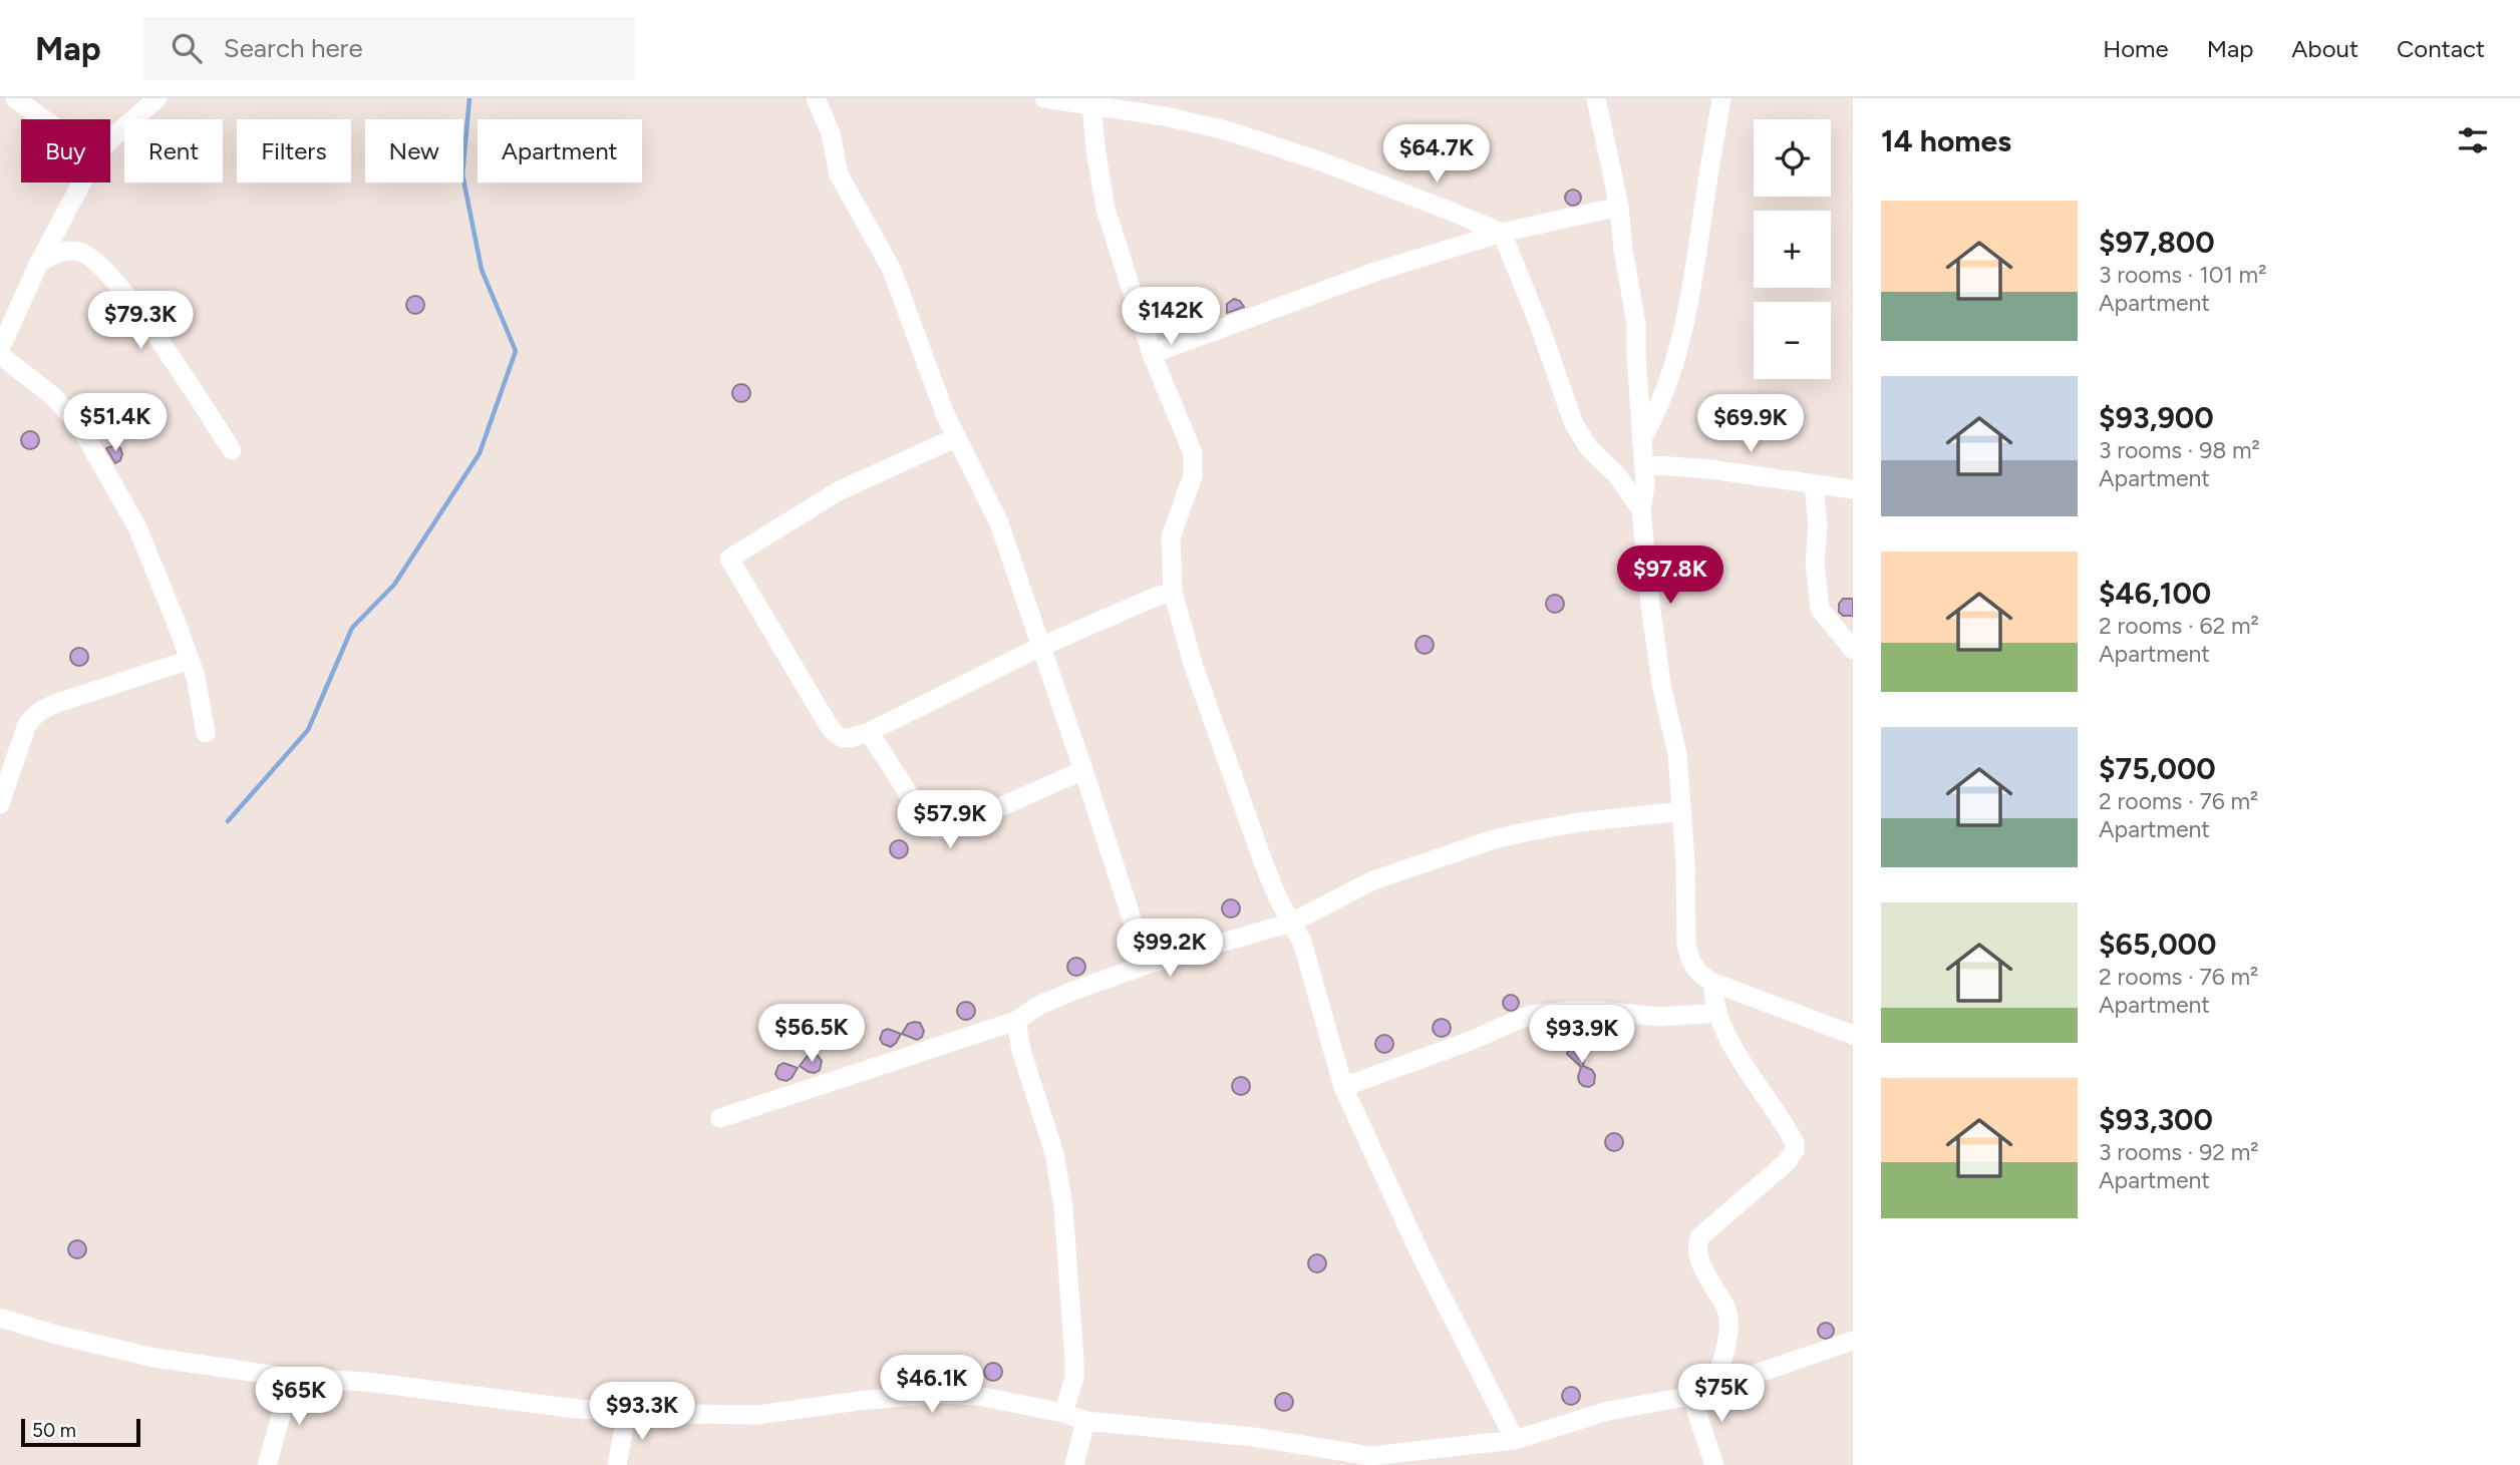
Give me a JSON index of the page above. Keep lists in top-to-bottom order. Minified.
{"scale_bar":"50 m","page":{"header":"Map","search":"Search here","nav":["Home","Map","About","Contact"],"heading":"14 homes","map_buttons":["+","−"],"chip":["Buy","Rent","Filters","New","Apartment"],"price":["$64.7K","$142K","$79.3K","$51.4K","$69.9K","$97.8K","$57.9K","$99.2K","$56.5K","$93.9K","$46.1K","$75K","$65K","$93.3K"],"list":[{"name":"$97,800","note":"3 rooms · 101 m² · Apartment"},{"name":"$93,900","note":"3 rooms · 98 m² · Apartment"},{"name":"$46,100","note":"2 rooms · 62 m² · Apartment"},{"name":"$75,000","note":"2 rooms · 76 m² · Apartment"},{"name":"$65,000","note":"2 rooms · 76 m² · Apartment"},{"name":"$93,300","note":"3 rooms · 92 m² · Apartment"}],"scale":"50 m"}}
